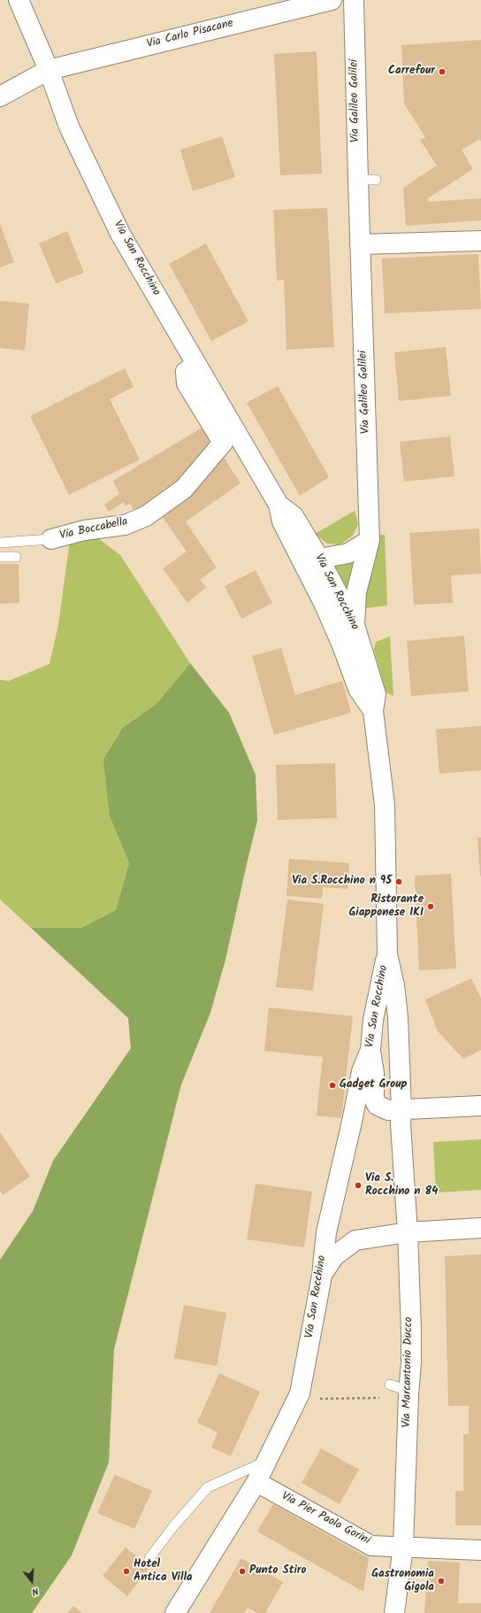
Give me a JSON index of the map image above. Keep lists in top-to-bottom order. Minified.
{"streets":{"street":["Via Carlo Pisacane","Via Galileo Galilei","Via San Rocchino","Via Boccabella","Via Marcantonio Ducco","Via Pier Paolo Gorini"]},"crossings":[["Via Carlo Pisacane","Via San Rocchino"],["Via Galileo Galilei","Via San Rocchino"],["Via San Rocchino","Via Boccabella"],["Via San Rocchino","Via Marcantonio Ducco"],["Via San Rocchino","Via Pier Paolo Gorini"],["Via Marcantonio Ducco","Via Pier Paolo Gorini"]],"places":["Carrefour","Via S.Rocchino n 95","Ristorante Giapponese IKI","Gadget Group","Via S. Rocchino n 84","Hotel Antica Villa","Punto Stiro","Gastronomia Gigola"],"north":"bottom"}
